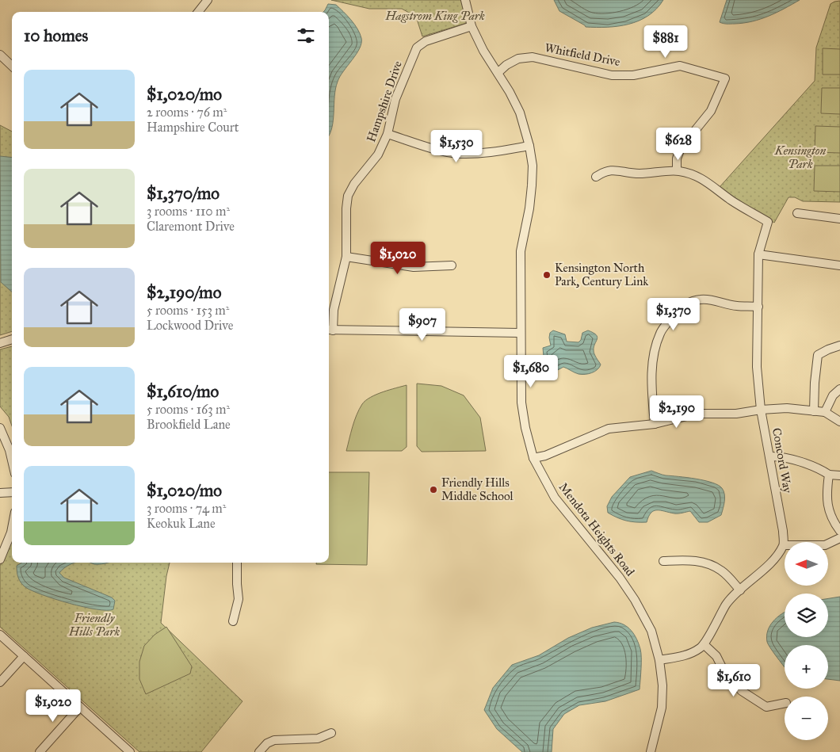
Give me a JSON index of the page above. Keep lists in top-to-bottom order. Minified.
{"streets":{"street":["Whitfield Drive","Hampshire Drive","Concord Way","Mendota Heights Road"]},"crossings":[["Whitfield Drive","Concord Way"],["Whitfield Drive","Mendota Heights Road"],["Hampshire Drive","Mendota Heights Road"]],"parks":["Hagstrom King Park","Kensington Park","Friendly Hills Park"],"places":["Kensington North Park, Century Link","Friendly Hills Middle School"],"north":"left","page":{"heading":"10 homes","price":["$881","$628","$1,530","$1,020","$1,370","$907","$1,680","$2,190","$1,610","$1,020"],"list":[{"name":"$1,020/mo","note":"2 rooms · 76 m² · Hampshire Court"},{"name":"$1,370/mo","note":"3 rooms · 110 m² · Claremont Drive"},{"name":"$2,190/mo","note":"5 rooms · 153 m² · Lockwood Drive"},{"name":"$1,610/mo","note":"5 rooms · 163 m² · Brookfield Lane"},{"name":"$1,020/mo","note":"3 rooms · 74 m² · Keokuk Lane"}],"map_buttons":["+","−"]}}
